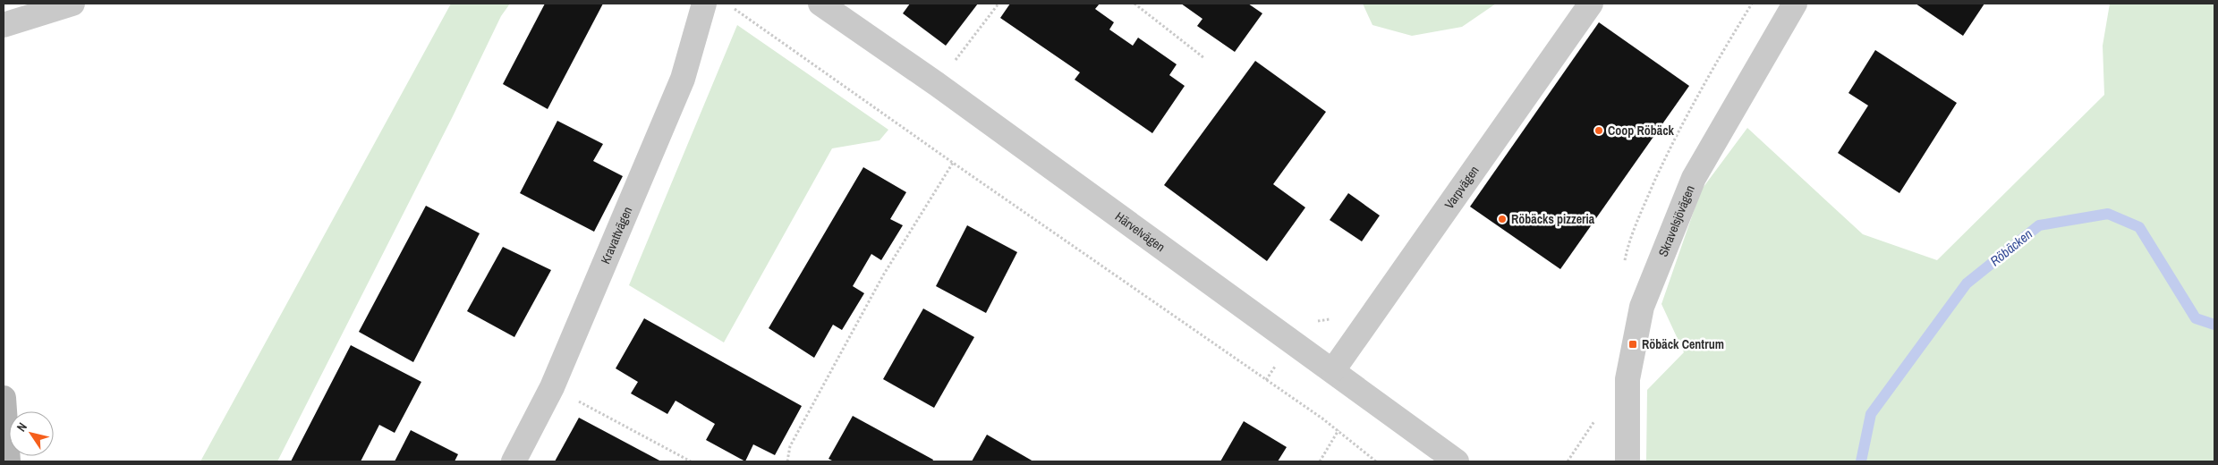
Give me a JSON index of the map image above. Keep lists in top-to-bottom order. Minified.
{"streets":{"street":["Varpvägen","Skravelsjövägen","Härvelvägen","Kravattvägen"]},"crossings":[["Varpvägen","Härvelvägen"]],"water":["Röbäcken"],"places":{"other":["Coop Röbäck","Röbäcks pizzeria"],"transit":["Röbäck Centrum"]},"north":"top left"}
